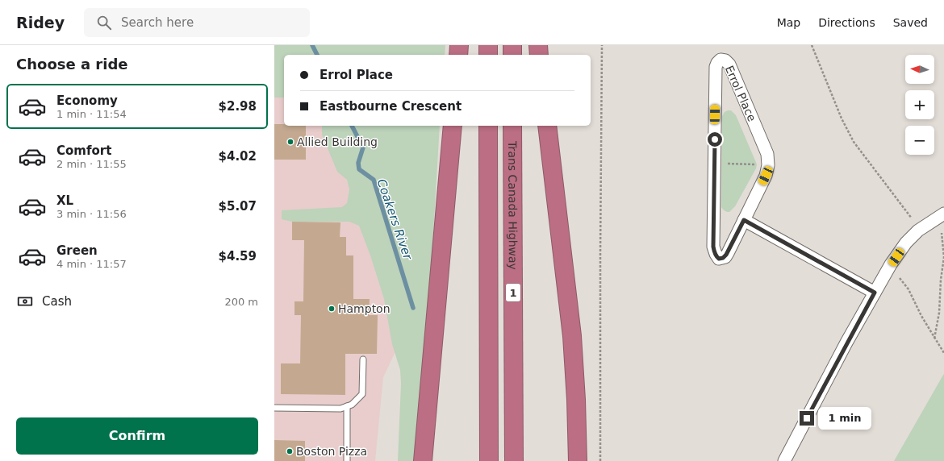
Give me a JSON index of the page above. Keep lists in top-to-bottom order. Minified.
{"streets":{"highway":["Trans Canada Highway","1"],"street":["Errol Place"]},"water":["Coakers River"],"places":["Allied Building","Hampton","Boston Pizza"],"north":"left","page":{"header":"Ridey","search":"Search here","nav":["Map","Directions","Saved"],"heading":"Choose a ride","map_buttons":["+","−"],"banner":["Errol Place","Eastbourne Crescent"],"list":[{"name":"Economy","note":"1 min · 11:54","value":"$2.98"},{"name":"Comfort","note":"2 min · 11:55","value":"$4.02"},{"name":"XL","note":"3 min · 11:56","value":"$5.07"},{"name":"Green","note":"4 min · 11:57","value":"$4.59"}],"pay":["Cash","200 m"],"bubble":"1 min","buttons":"Confirm"}}
